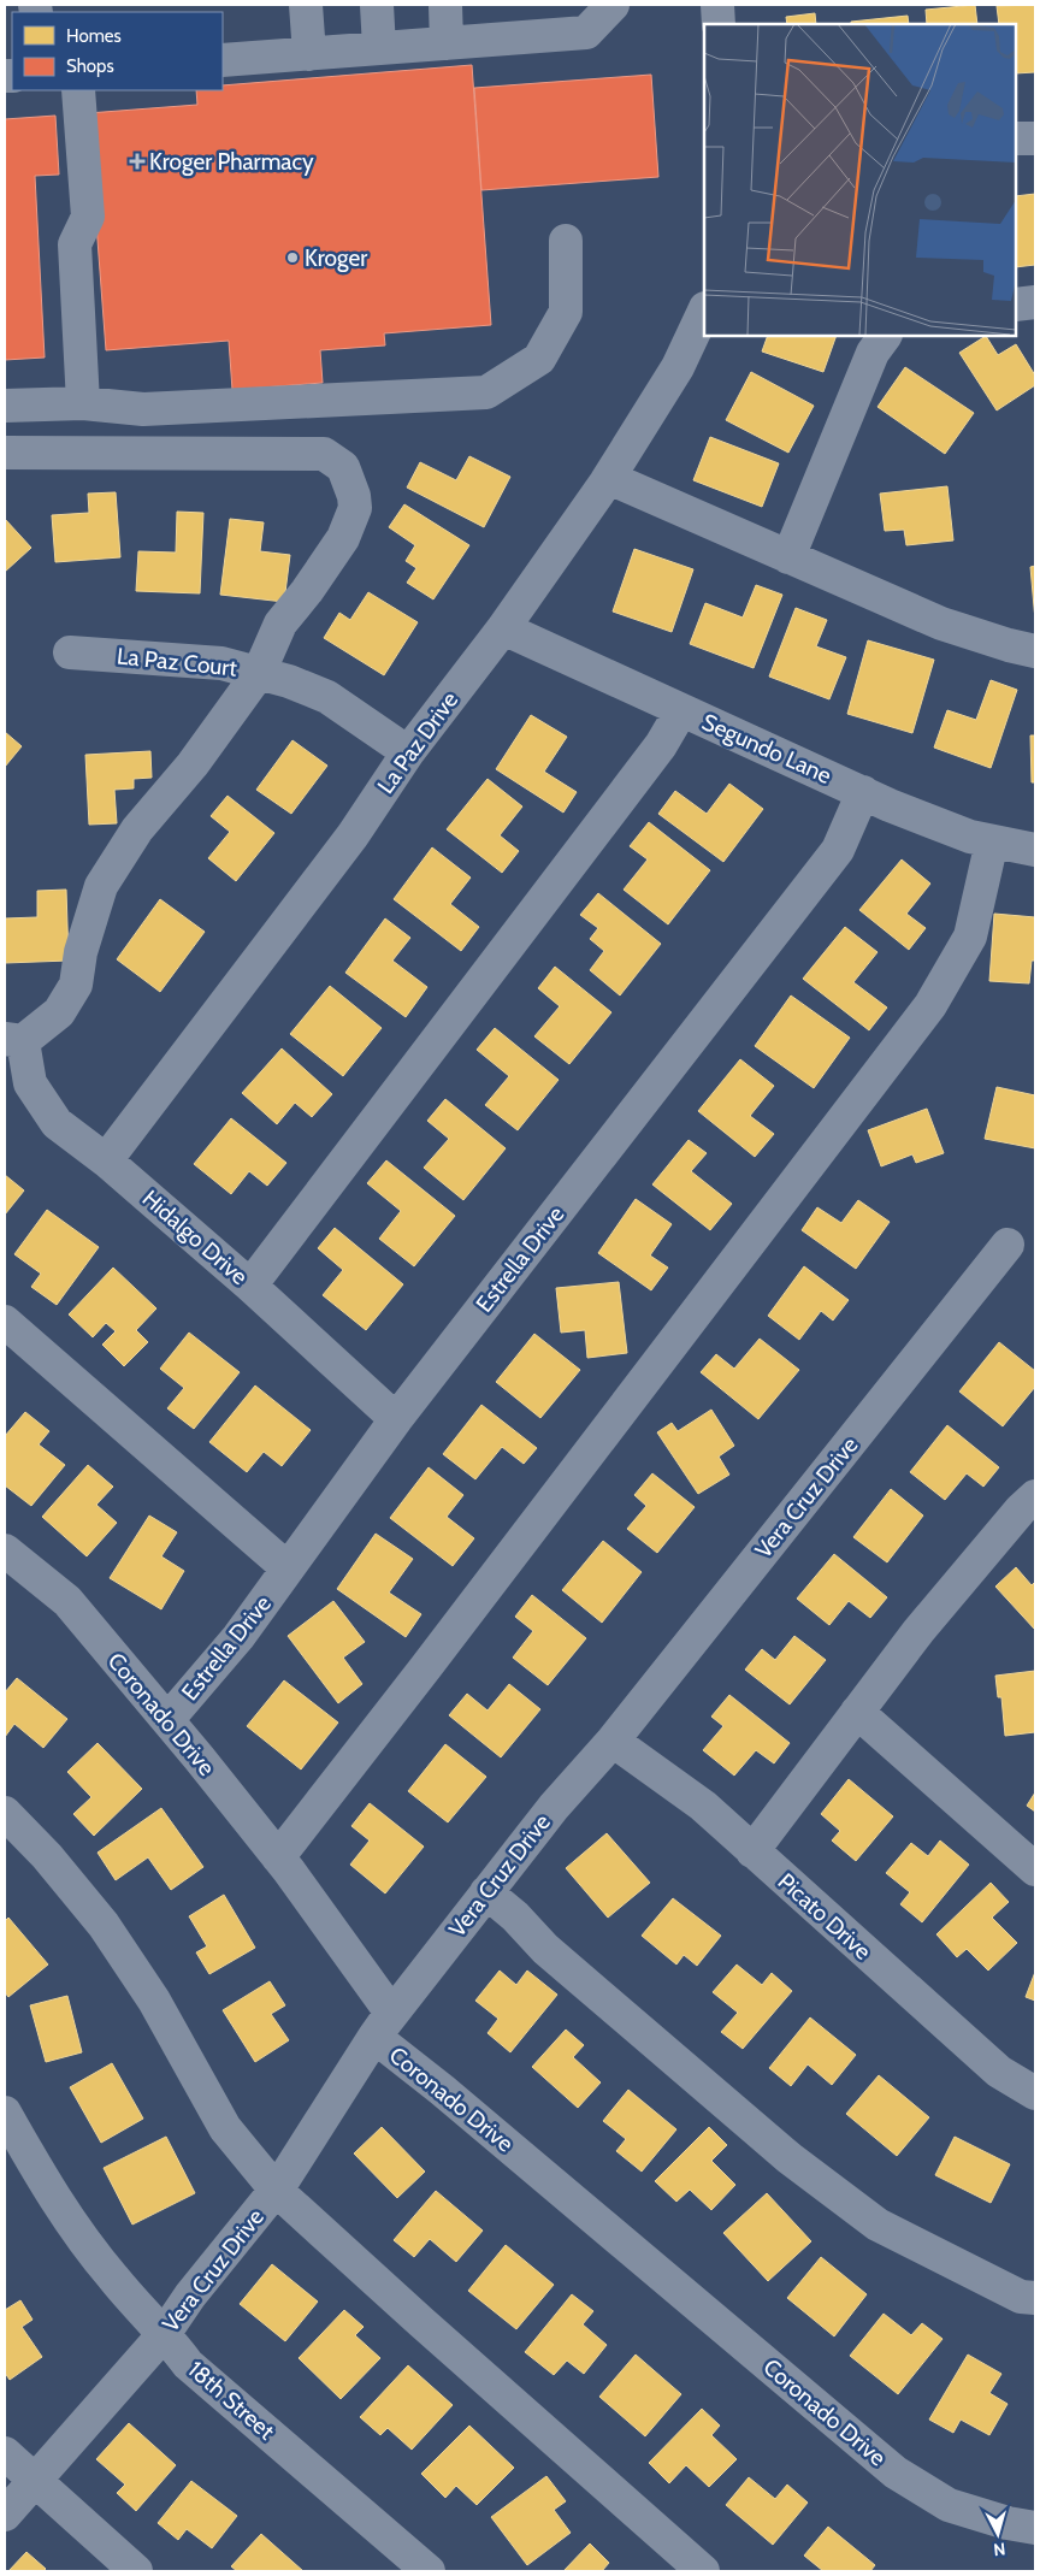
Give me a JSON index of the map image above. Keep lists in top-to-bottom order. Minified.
{"streets":{"street":["La Paz Court","La Paz Drive","Segundo Lane","Hidalgo Drive","Estrella Drive","Vera Cruz Drive","Coronado Drive","Picato Drive","18th Street"]},"crossings":[["La Paz Court","La Paz Drive"],["La Paz Drive","Segundo Lane"],["La Paz Drive","Hidalgo Drive"],["Segundo Lane","Estrella Drive"],["Hidalgo Drive","Estrella Drive"],["Estrella Drive","Coronado Drive"],["Vera Cruz Drive","Coronado Drive"],["Vera Cruz Drive","Picato Drive"],["Vera Cruz Drive","18th Street"]],"places":{"health":["Kroger Pharmacy"],"other":["Kroger"]},"legend":["Homes","Shops"],"north":"bottom"}
